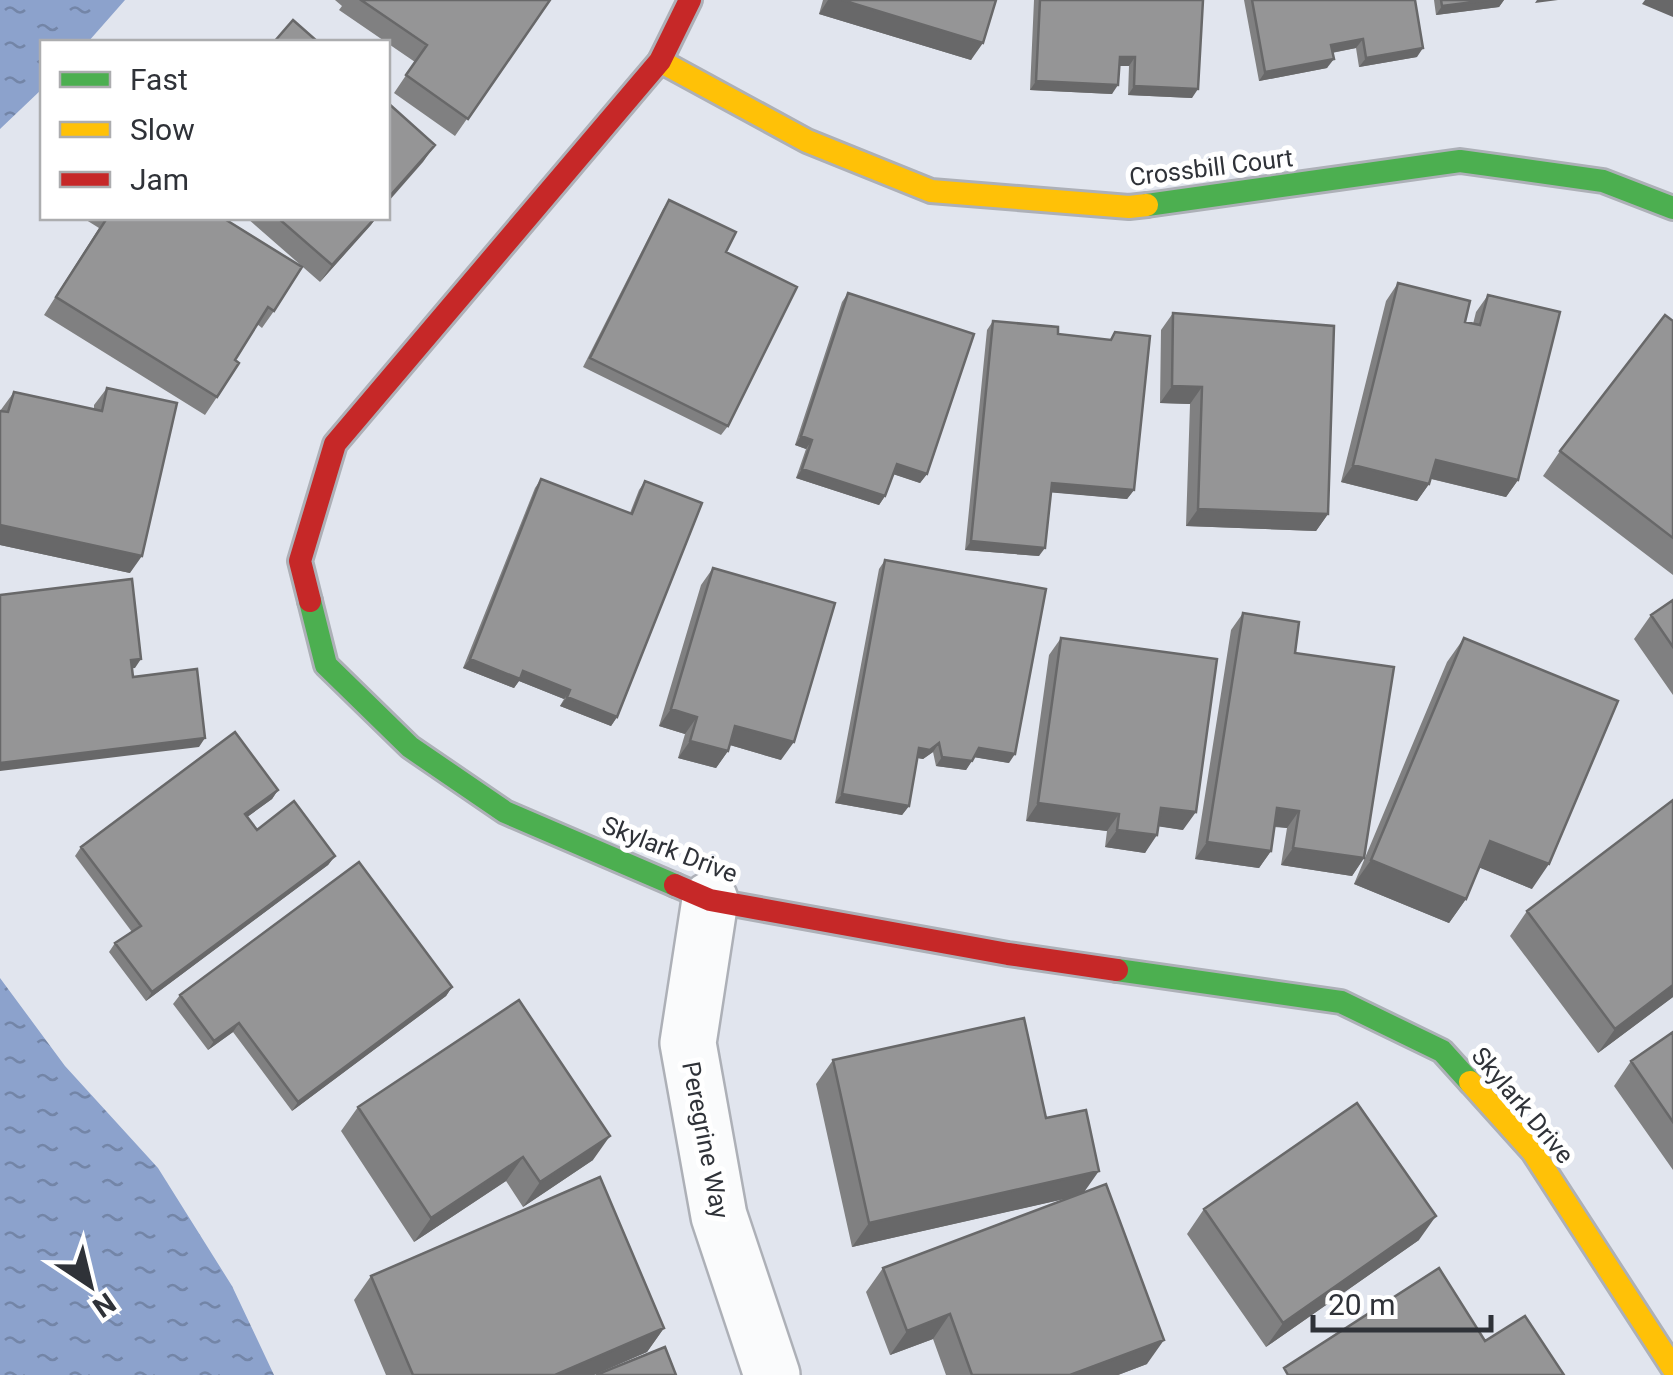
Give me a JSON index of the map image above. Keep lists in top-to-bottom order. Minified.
{"streets":{"street":["Crossbill Court","Skylark Drive","Peregrine Way"]},"crossings":[["Crossbill Court","Skylark Drive"],["Skylark Drive","Peregrine Way"]],"legend":["Fast","Slow","Jam"],"scale_bar":"20 m","north":"bottom right"}
